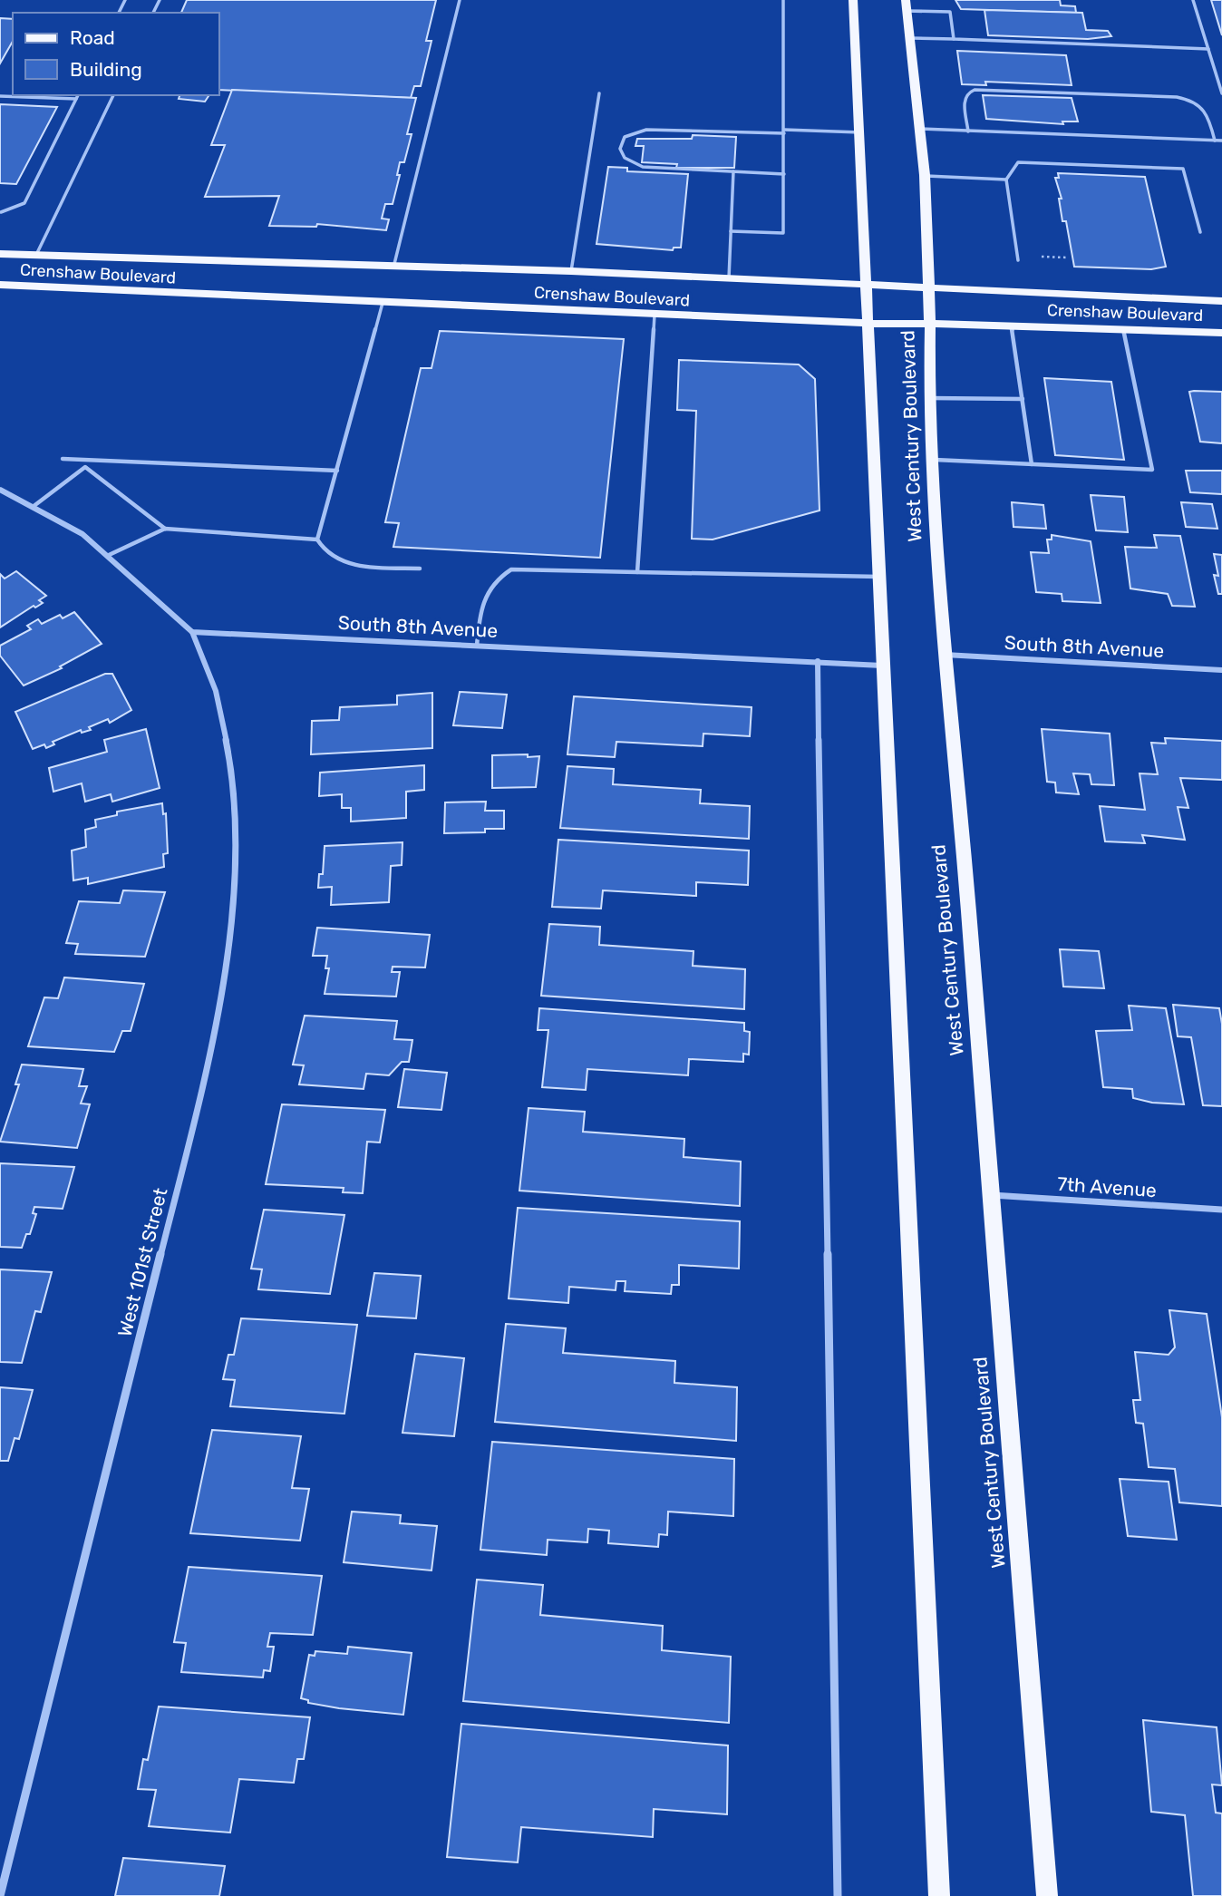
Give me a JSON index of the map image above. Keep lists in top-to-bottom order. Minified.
{"streets":{"main road":["Crenshaw Boulevard","West Century Boulevard"],"street":["South 8th Avenue","7th Avenue","West 101st Street"]},"crossings":[["Crenshaw Boulevard","West Century Boulevard"],["West Century Boulevard","South 8th Avenue"],["West Century Boulevard","7th Avenue"],["South 8th Avenue","West 101st Street"]],"legend":["Road","Building"]}
